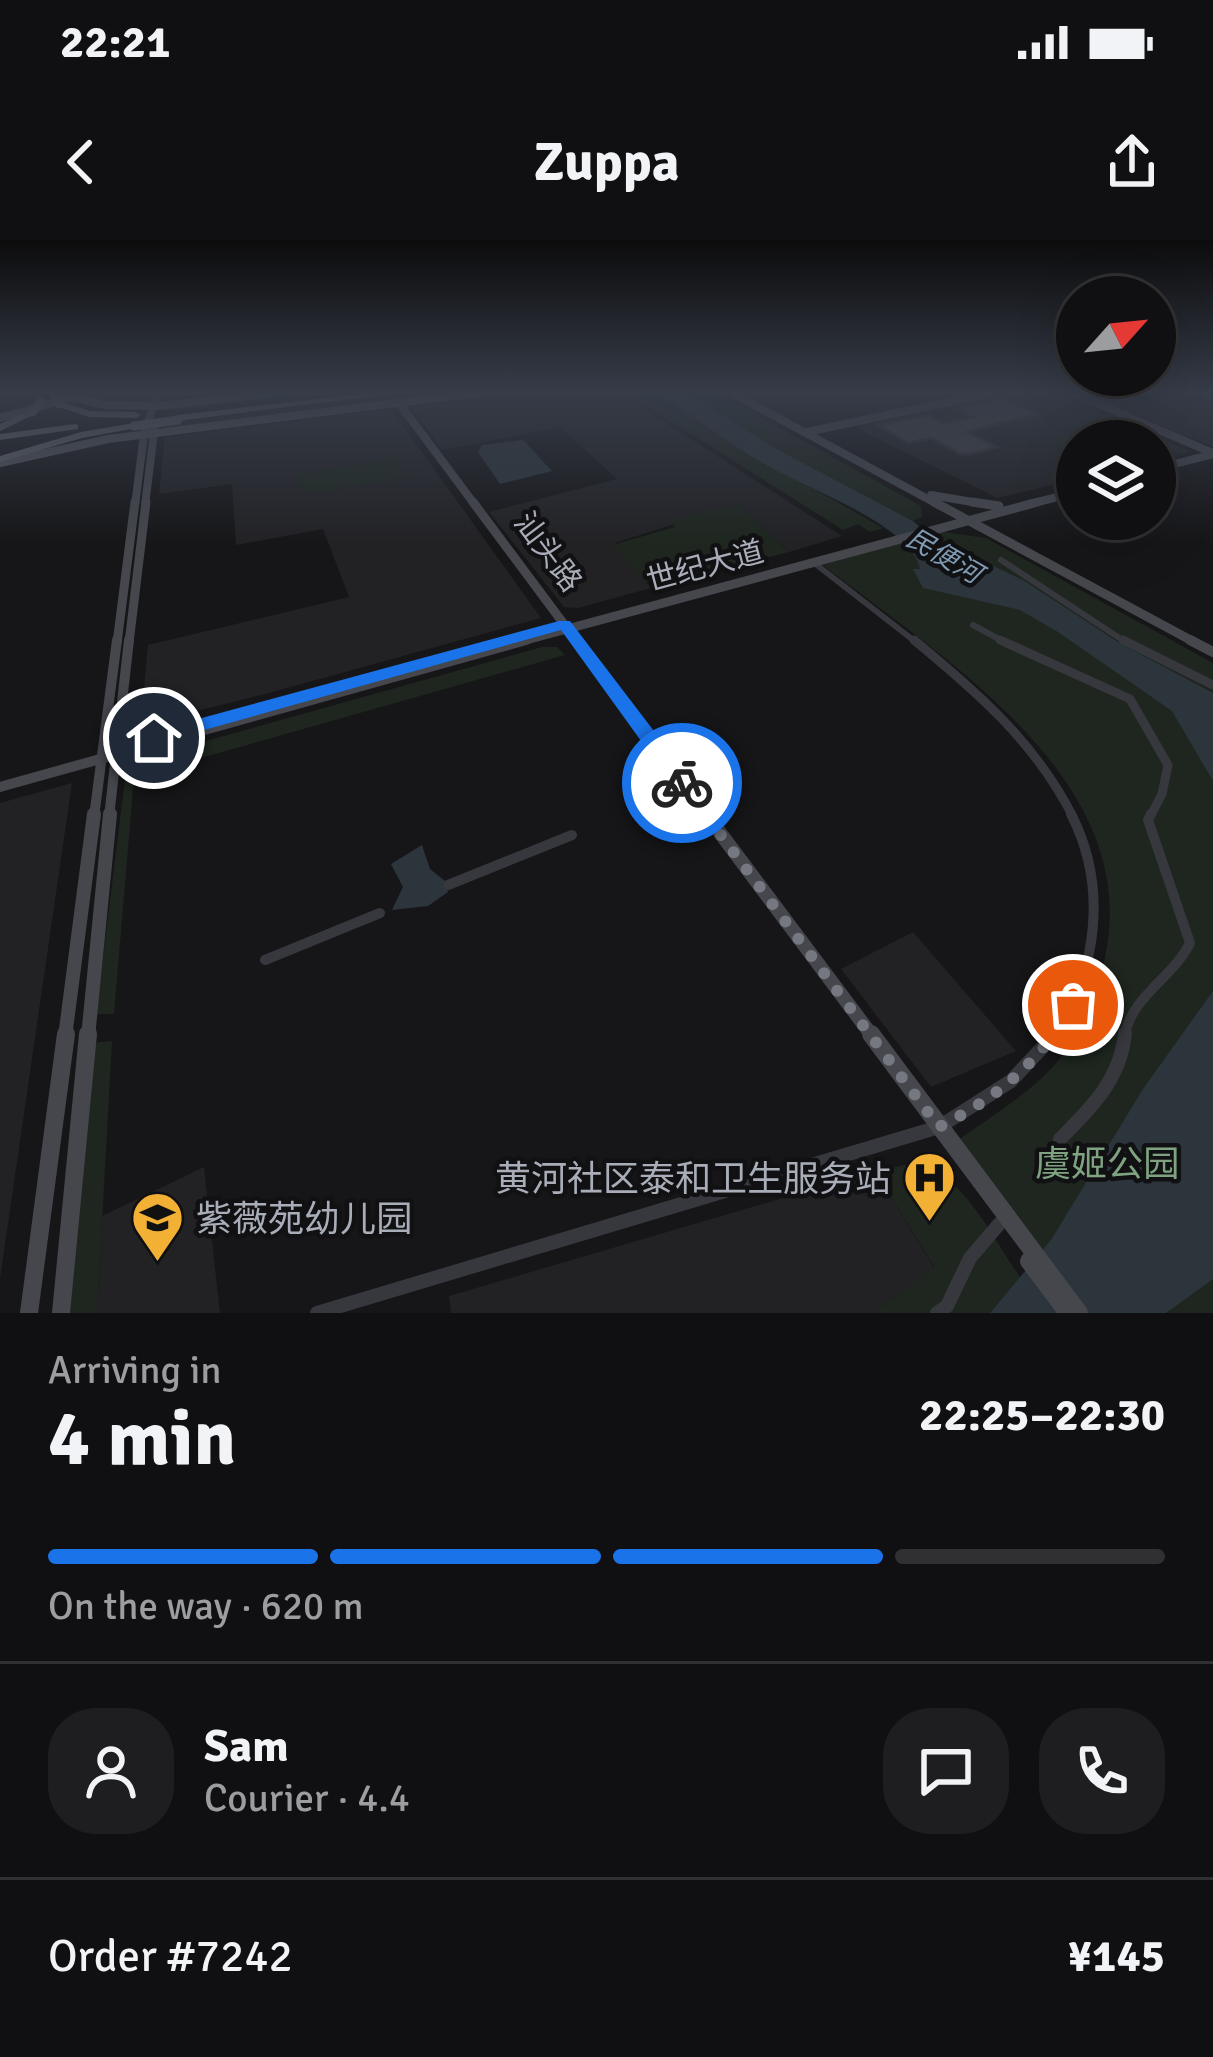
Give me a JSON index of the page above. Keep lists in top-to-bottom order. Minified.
{"streets":{"street":["汕头路","世纪大道"]},"crossings":[["汕头路","世纪大道"]],"water":["民便河"],"parks":["虞姬公园"],"places":{"hospital":["黄河社区泰和卫生服务站"],"school or university":["紫薇苑幼儿园"]},"north":"top right","page":{"status":"22:21","header":"Zuppa","heading":["4 min","Arriving in","22:25–22:30"],"panel":["Sam","Courier · 4.4","Order #7242","¥145"],"bar":"On the way · 620 m"}}
